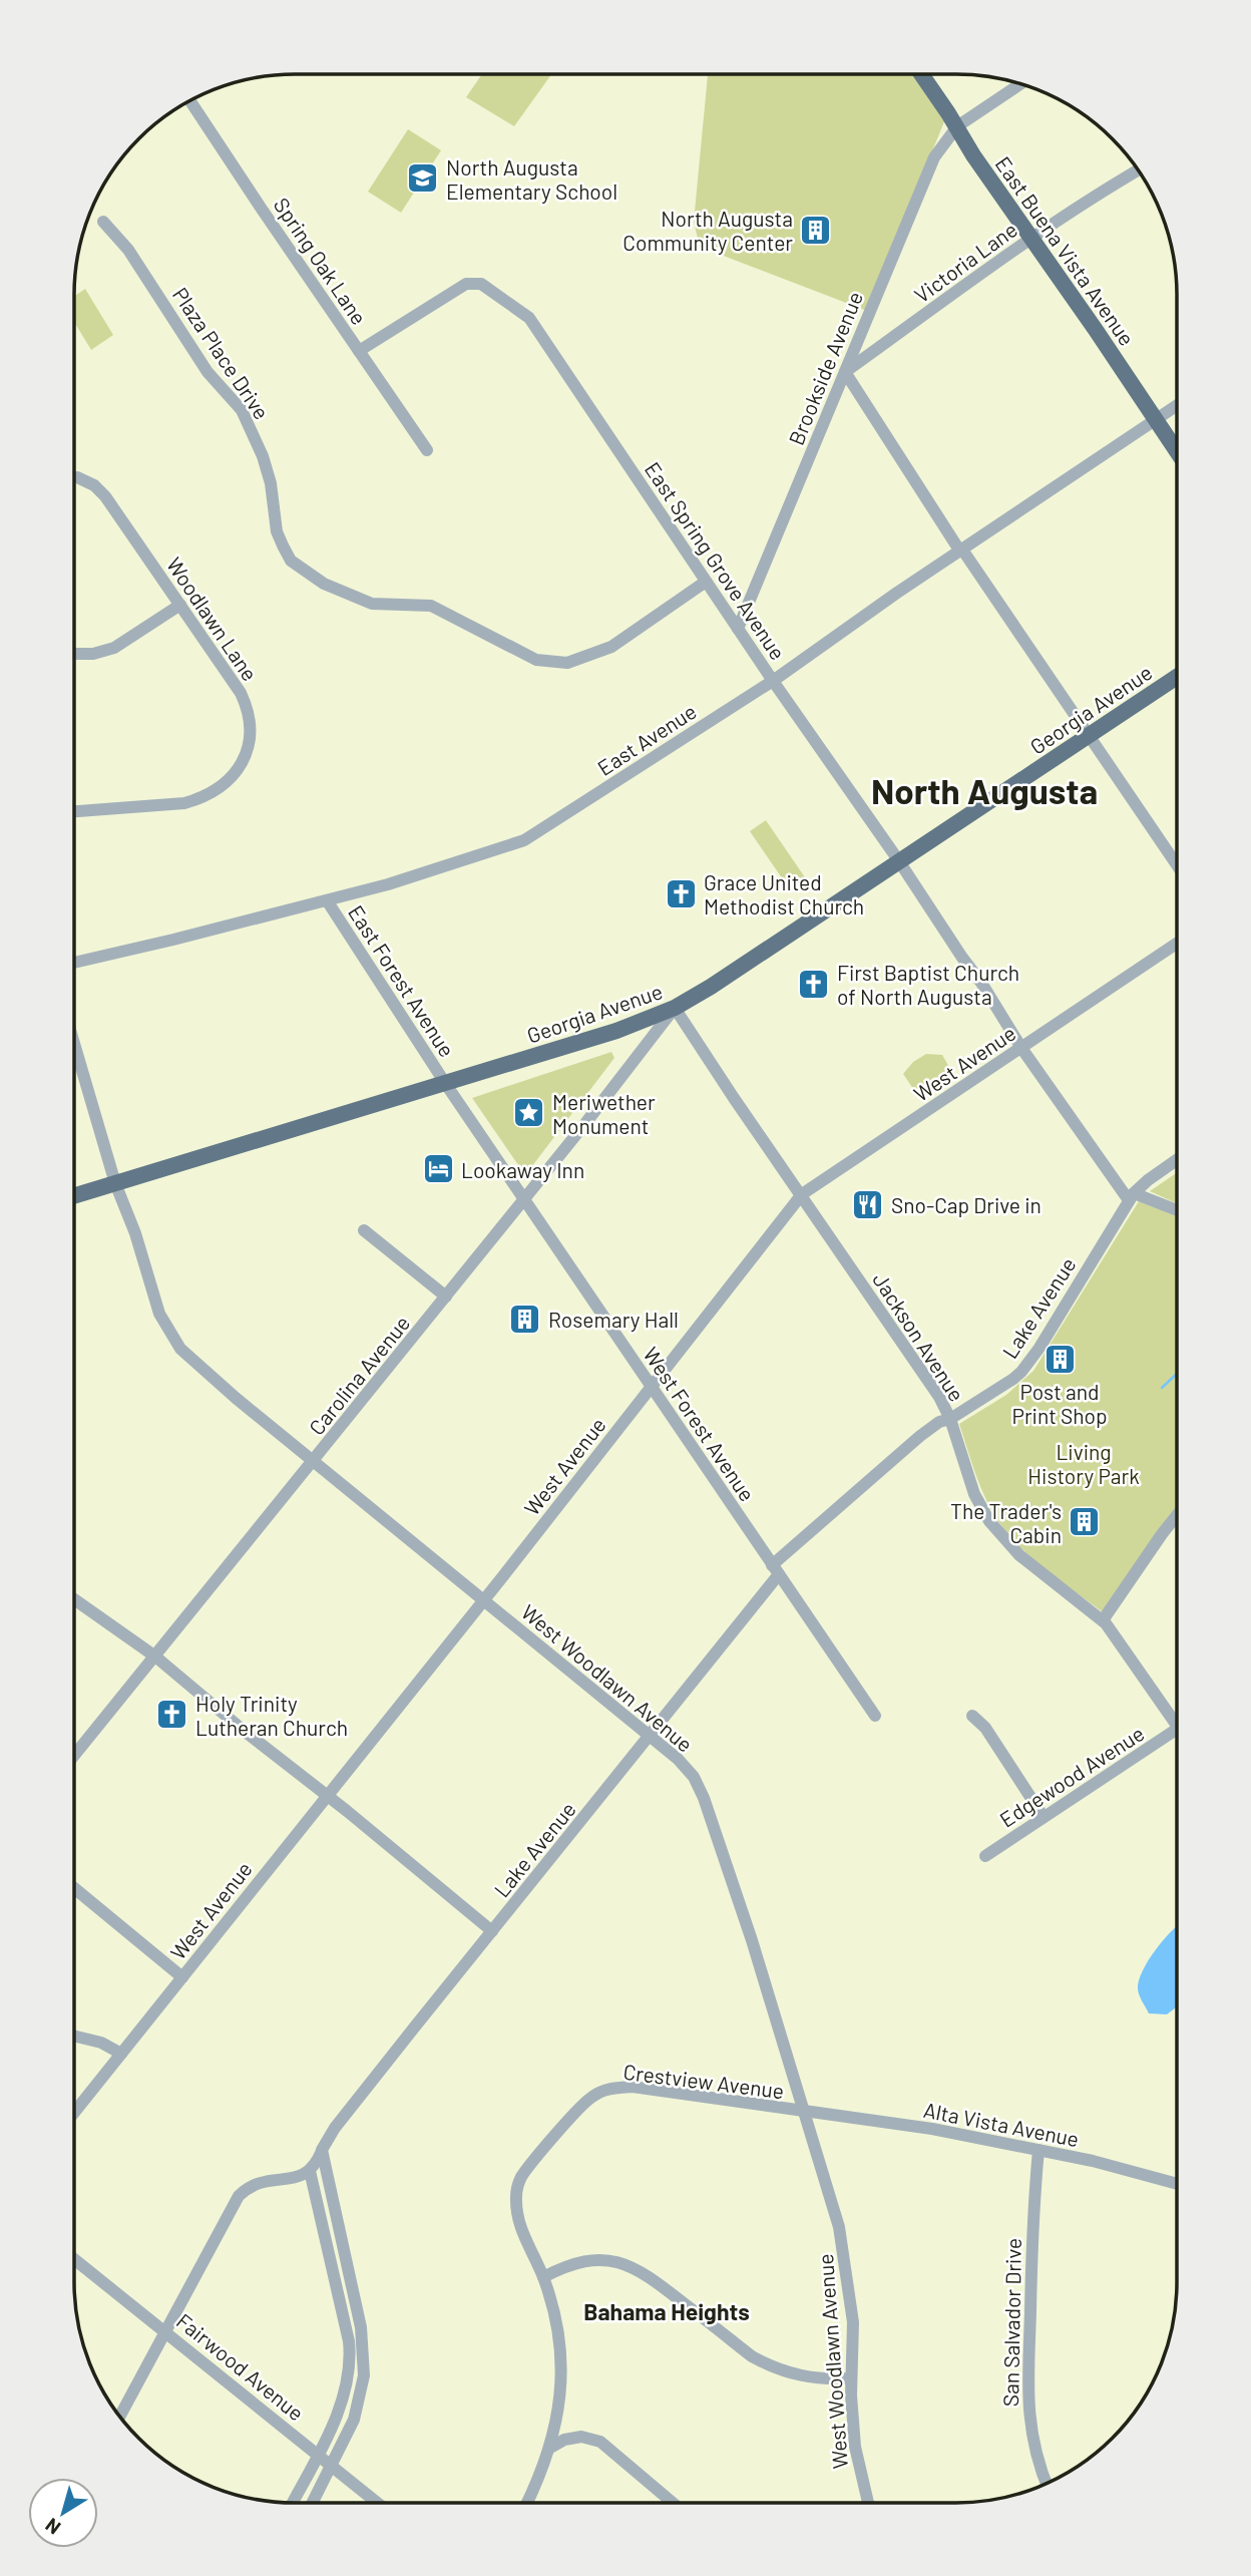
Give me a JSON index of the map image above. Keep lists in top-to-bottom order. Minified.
{"streets":{"main road":["East Buena Vista Avenue","Georgia Avenue"],"street":["Spring Oak Lane","Victoria Lane","Plaza Place Drive","Brookside Avenue","East Spring Grove Avenue","Woodlawn Lane","East Avenue","East Forest Avenue","West Avenue","Lake Avenue","Jackson Avenue","Carolina Avenue","West Forest Avenue","West Woodlawn Avenue","Edgewood Avenue","Crestview Avenue","Alta Vista Avenue","San Salvador Drive","Fairwood Avenue"]},"crossings":[["East Buena Vista Avenue","Victoria Lane"],["East Buena Vista Avenue","Brookside Avenue"],["East Buena Vista Avenue","East Avenue"],["Spring Oak Lane","East Spring Grove Avenue"],["Victoria Lane","Brookside Avenue"],["Plaza Place Drive","East Spring Grove Avenue"],["Brookside Avenue","East Spring Grove Avenue"],["East Spring Grove Avenue","Georgia Avenue"],["East Spring Grove Avenue","East Avenue"],["East Spring Grove Avenue","West Avenue"],["East Spring Grove Avenue","Lake Avenue"],["Georgia Avenue","East Forest Avenue"],["Georgia Avenue","Jackson Avenue"],["Georgia Avenue","Carolina Avenue"],["Georgia Avenue","West Forest Avenue"],["Georgia Avenue","West Woodlawn Avenue"],["East Avenue","East Forest Avenue"],["East Forest Avenue","West Forest Avenue"],["West Avenue","Jackson Avenue"],["West Avenue","West Forest Avenue"],["West Avenue","West Woodlawn Avenue"],["Lake Avenue","Jackson Avenue"],["Lake Avenue","West Forest Avenue"],["Lake Avenue","West Woodlawn Avenue"],["Jackson Avenue","Carolina Avenue"],["Carolina Avenue","West Forest Avenue"],["Carolina Avenue","West Woodlawn Avenue"],["West Woodlawn Avenue","Crestview Avenue"],["West Woodlawn Avenue","Alta Vista Avenue"],["Crestview Avenue","Alta Vista Avenue"],["Alta Vista Avenue","San Salvador Drive"]],"districts":["North Augusta","Bahama Heights"],"parks":["Living History Park"],"places":{"school or university":["North Augusta Elementary School"],"building":["North Augusta Community Center","Rosemary Hall","Post and Print Shop","The Trader's Cabin"],"church":["Grace United Methodist Church","First Baptist Church of North Augusta","Holy Trinity Lutheran Church"],"place":["Meriwether Monument"],"hotel":["Lookaway Inn"],"restaurant":["Sno-Cap Drive in"]},"north":"bottom left"}
